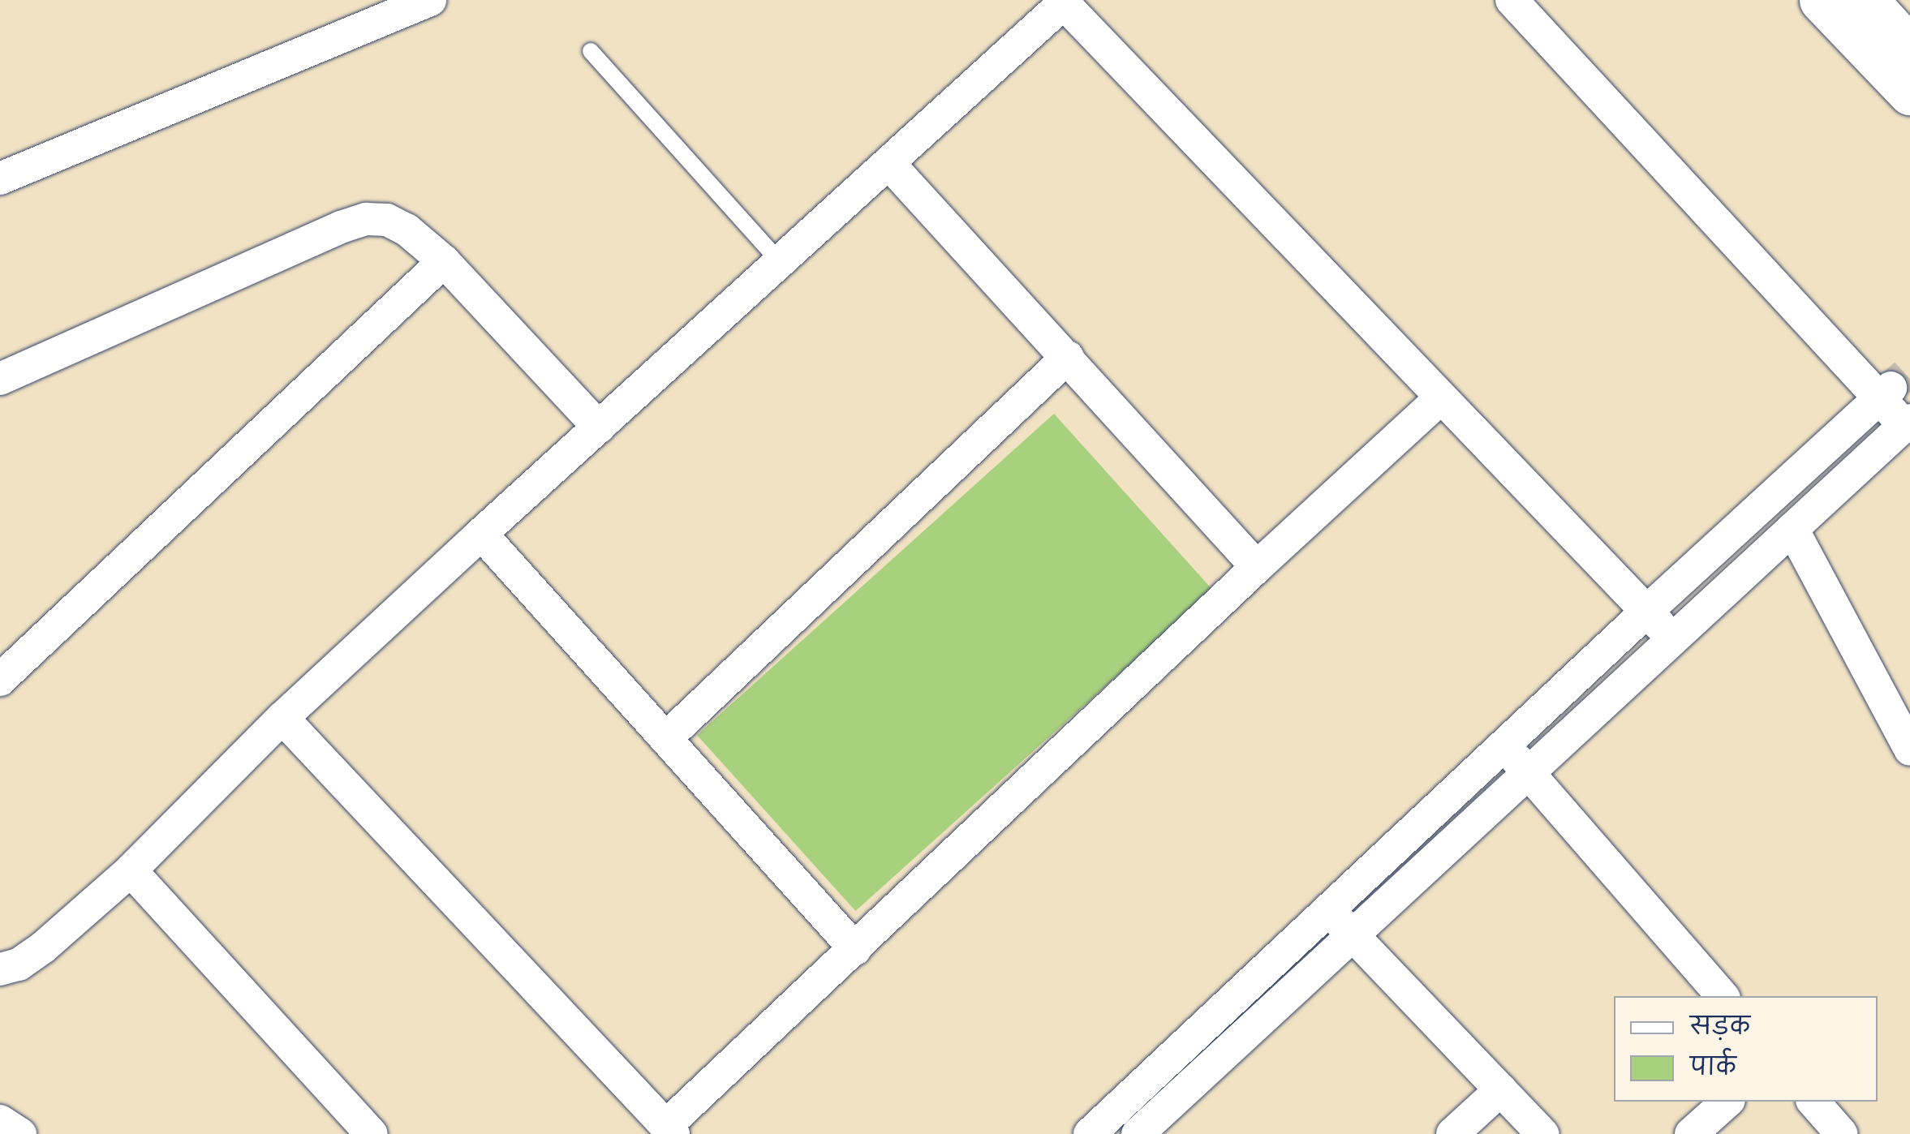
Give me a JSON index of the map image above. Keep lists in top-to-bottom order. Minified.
{"legend":["सड़क","पार्क"]}
